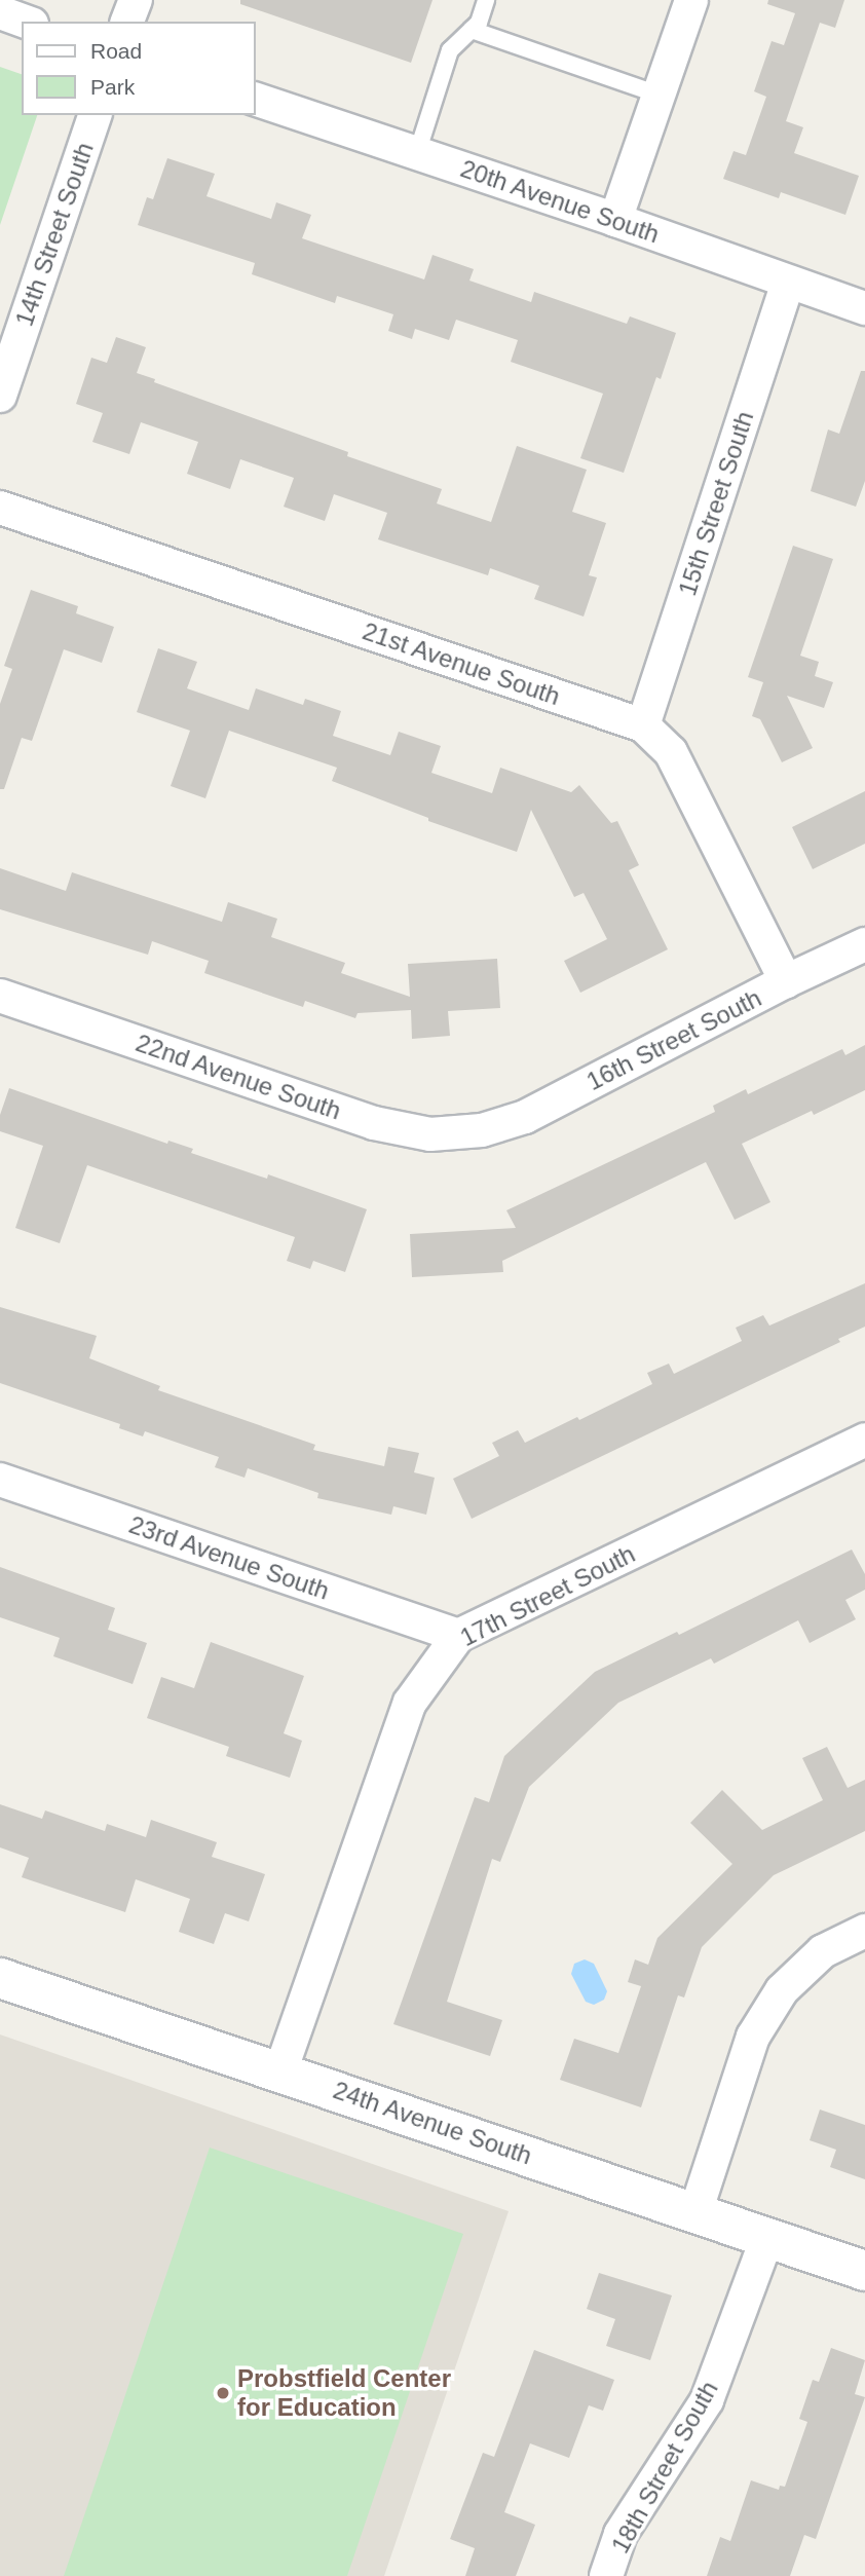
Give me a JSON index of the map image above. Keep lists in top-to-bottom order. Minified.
{"streets":{"street":["20th Avenue South","14th Street South","15th Street South","21st Avenue South","16th Street South","22nd Avenue South","23rd Avenue South","17th Street South","24th Avenue South","18th Street South"]},"crossings":[["20th Avenue South","15th Street South"],["15th Street South","21st Avenue South"],["21st Avenue South","16th Street South"],["16th Street South","22nd Avenue South"],["23rd Avenue South","17th Street South"],["17th Street South","24th Avenue South"],["24th Avenue South","18th Street South"]],"places":["Probstfield Center for Education"],"legend":["Road","Park"]}
